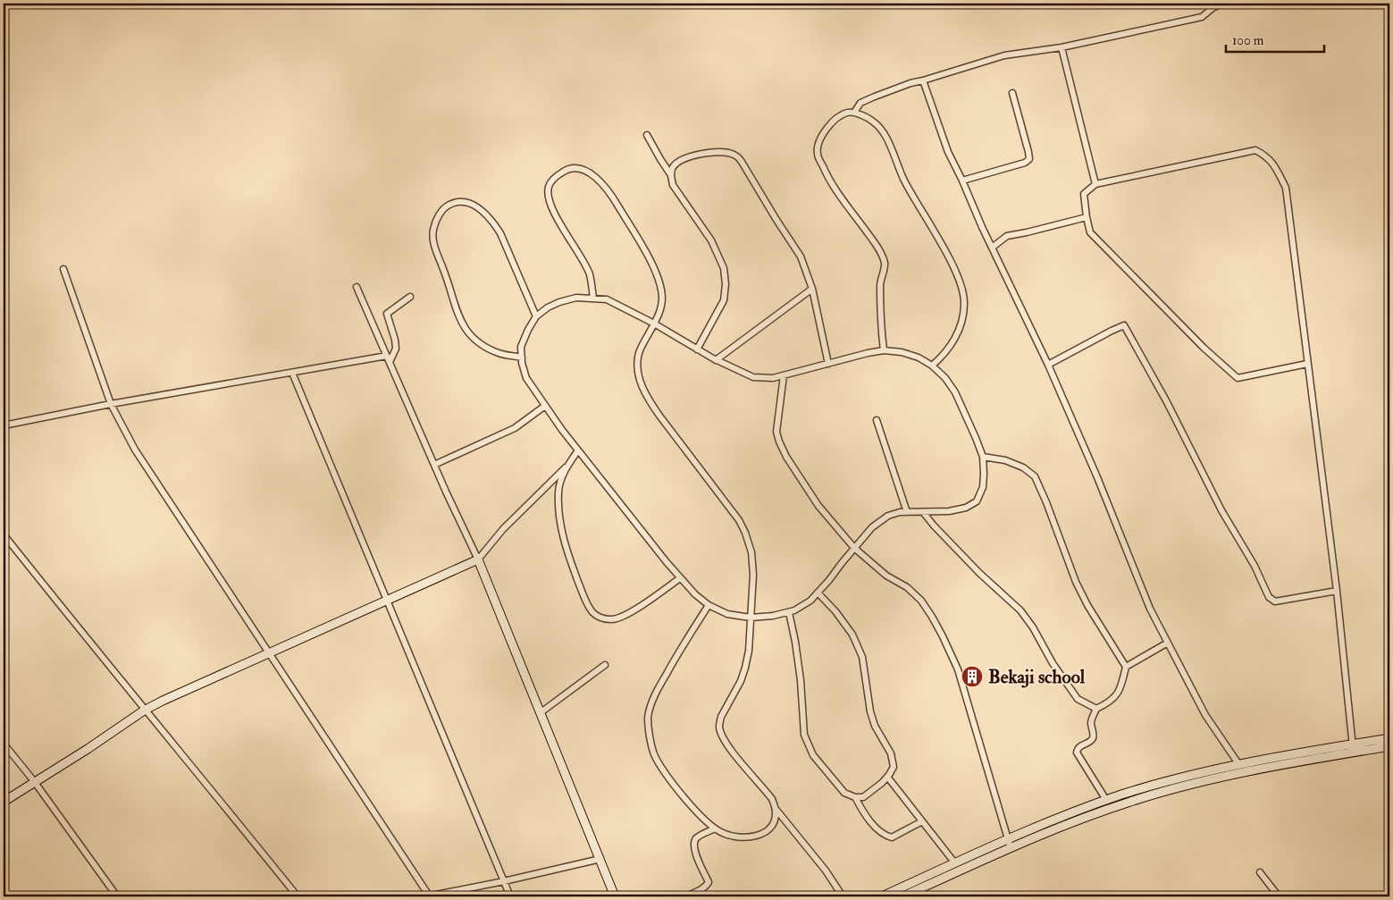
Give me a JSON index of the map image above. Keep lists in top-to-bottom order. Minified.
{"places":{"building":["Bekaji school"]},"scale_bar":"100 m"}
